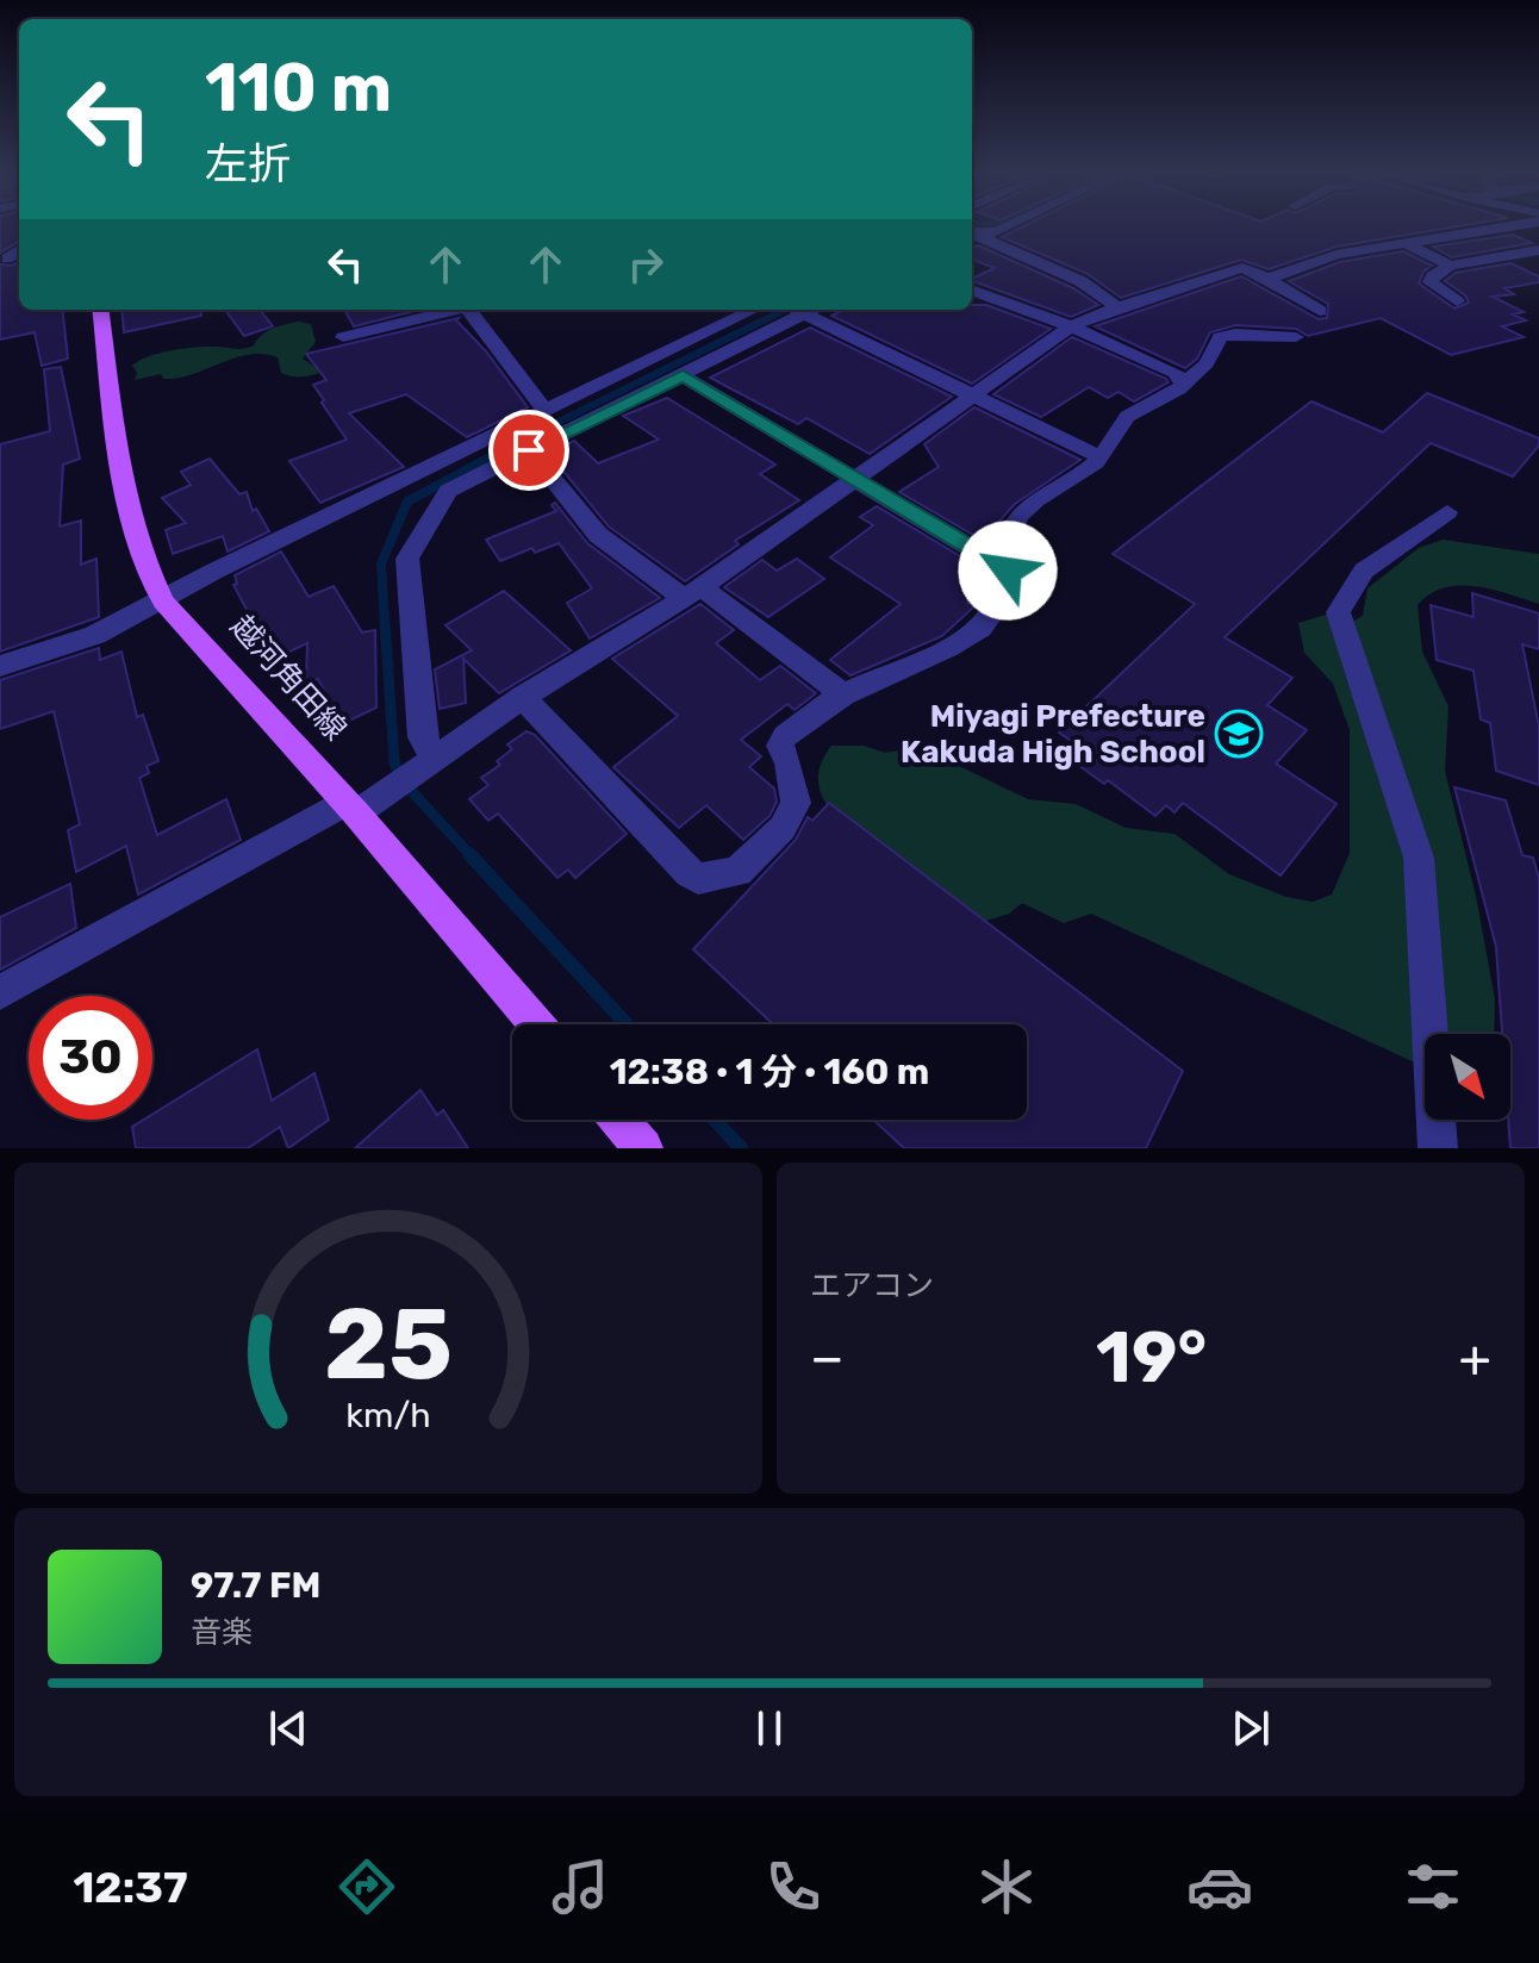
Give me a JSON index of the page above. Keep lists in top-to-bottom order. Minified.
{"streets":{"main road":["越河角田線"]},"places":{"school or university":["Miyagi Prefecture Kakuda High School"]},"north":"bottom right","page":{"turn":["110 m","左折"],"limit":"30","trip":"12:38 · 1 分 · 160 m","tile":"エアコン","heat":["−","19°","+"],"song":["97.7 FM","音楽"],"tabs":"12:37","gauge":["25","km/h"]}}
